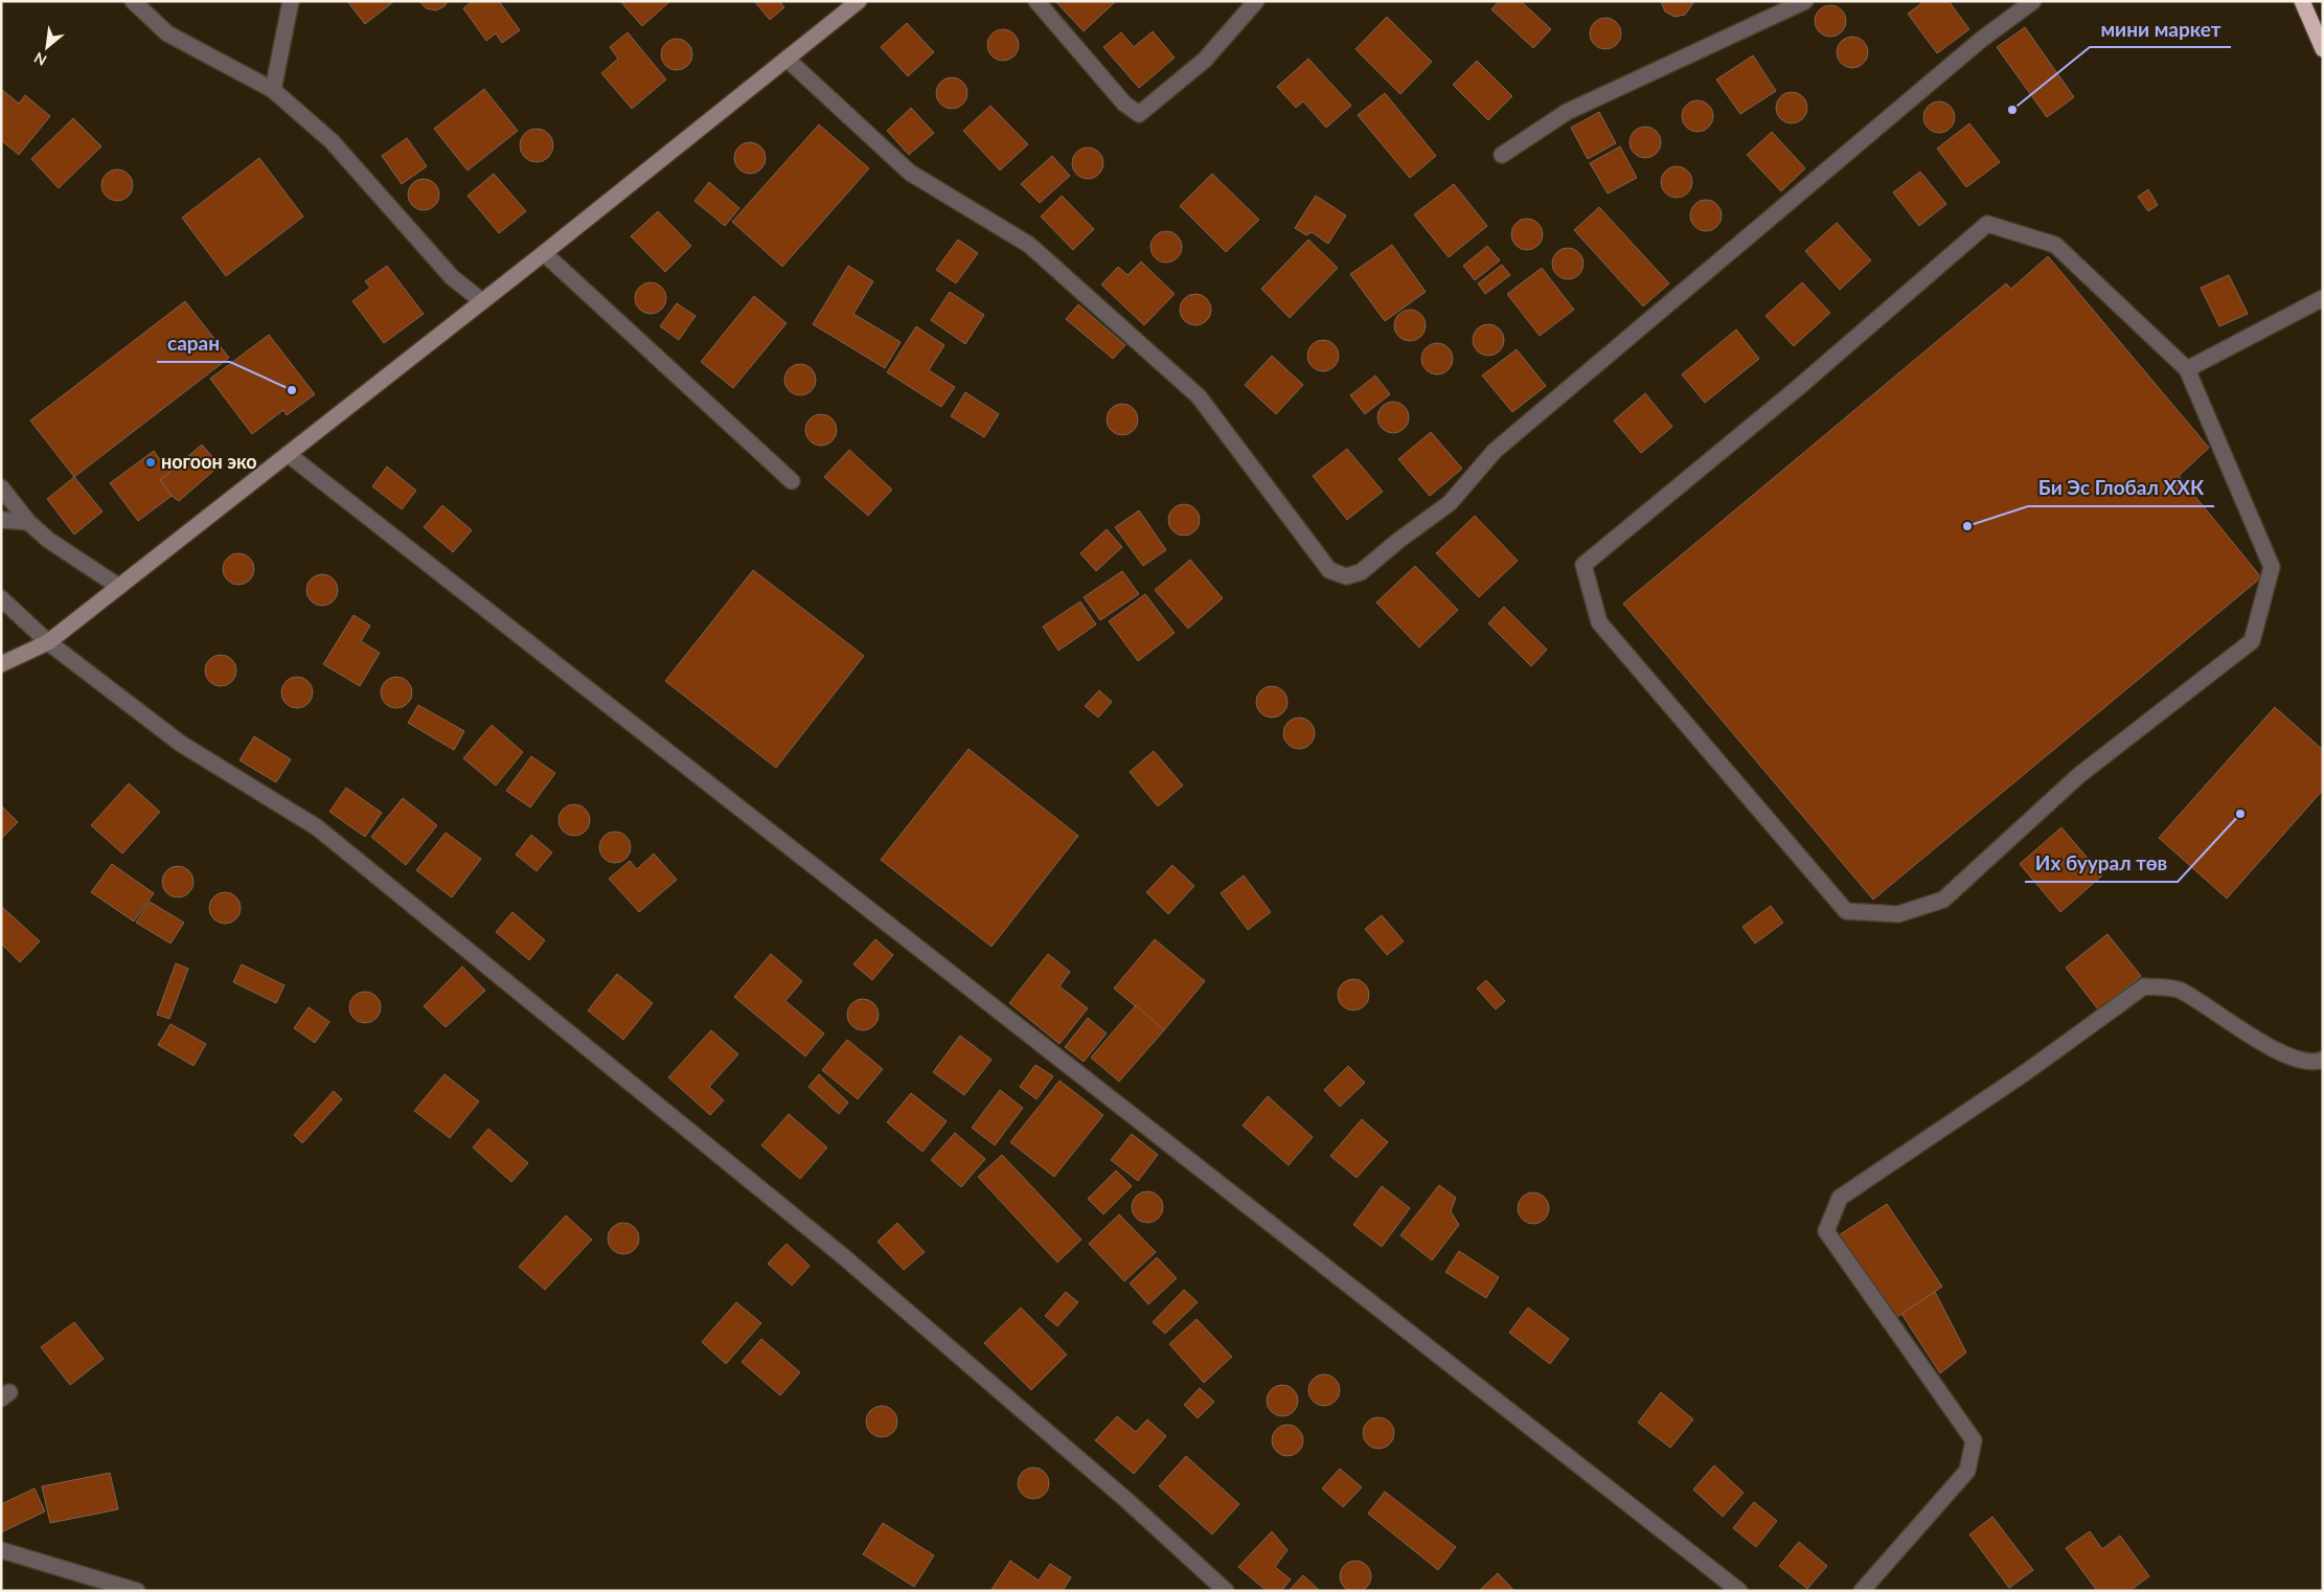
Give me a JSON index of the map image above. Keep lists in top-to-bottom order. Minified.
{"places":["мини маркет","саран","ногоон эко","Би Эс Глобал ХХК","Их буурал төв"],"north":"bottom left"}
